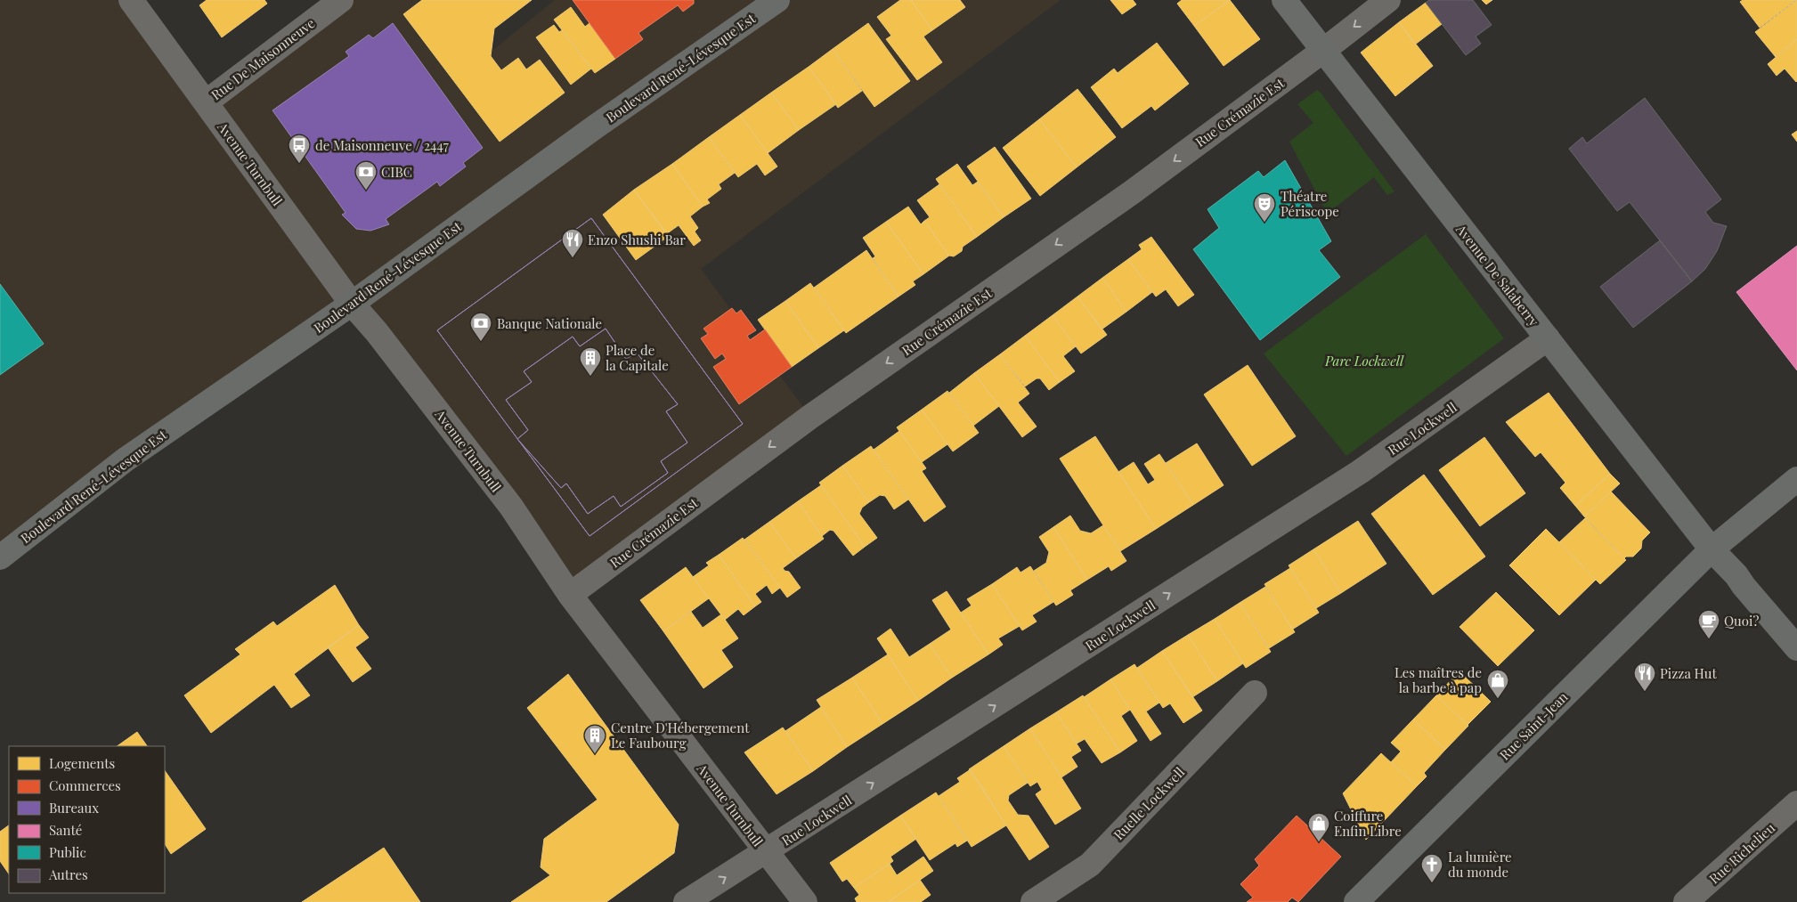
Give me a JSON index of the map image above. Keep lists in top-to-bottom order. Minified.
{"streets":{"main road":["Boulevard René-Lévesque Est","Avenue De Salaberry","Rue Saint-Jean"],"street":["Rue De Maisonneuve","Rue Crémazie Est","Avenue Turnbull","Rue Lockwell","Ruelle Lockwell","Rue Richelieu"]},"crossings":[["Rue De Maisonneuve","Avenue Turnbull"],["Boulevard René-Lévesque Est","Avenue Turnbull"],["Rue Crémazie Est","Avenue Turnbull"],["Rue Crémazie Est","Avenue De Salaberry"],["Avenue Turnbull","Rue Lockwell"],["Avenue De Salaberry","Rue Lockwell"],["Avenue De Salaberry","Rue Saint-Jean"]],"one_way":["Rue Crémazie Est","Rue Lockwell"],"parks":["Parc Lockwell"],"places":{"bus stop":["de Maisonneuve / 2447"],"bank":["CIBC","Banque Nationale"],"theatre":["Théatre Périscope"],"restaurant":["Enzo Shushi Bar","Pizza Hut"],"building":["Place de la Capitale","Centre D'Hébergement Le Faubourg"],"cafe":["Quoi?"],"shop":["Les maîtres de la barbe à pap","Coiffure Enfin Libre"],"church":["La lumière du monde"]},"legend":["Logements","Commerces","Bureaux","Santé","Public","Autres"]}
